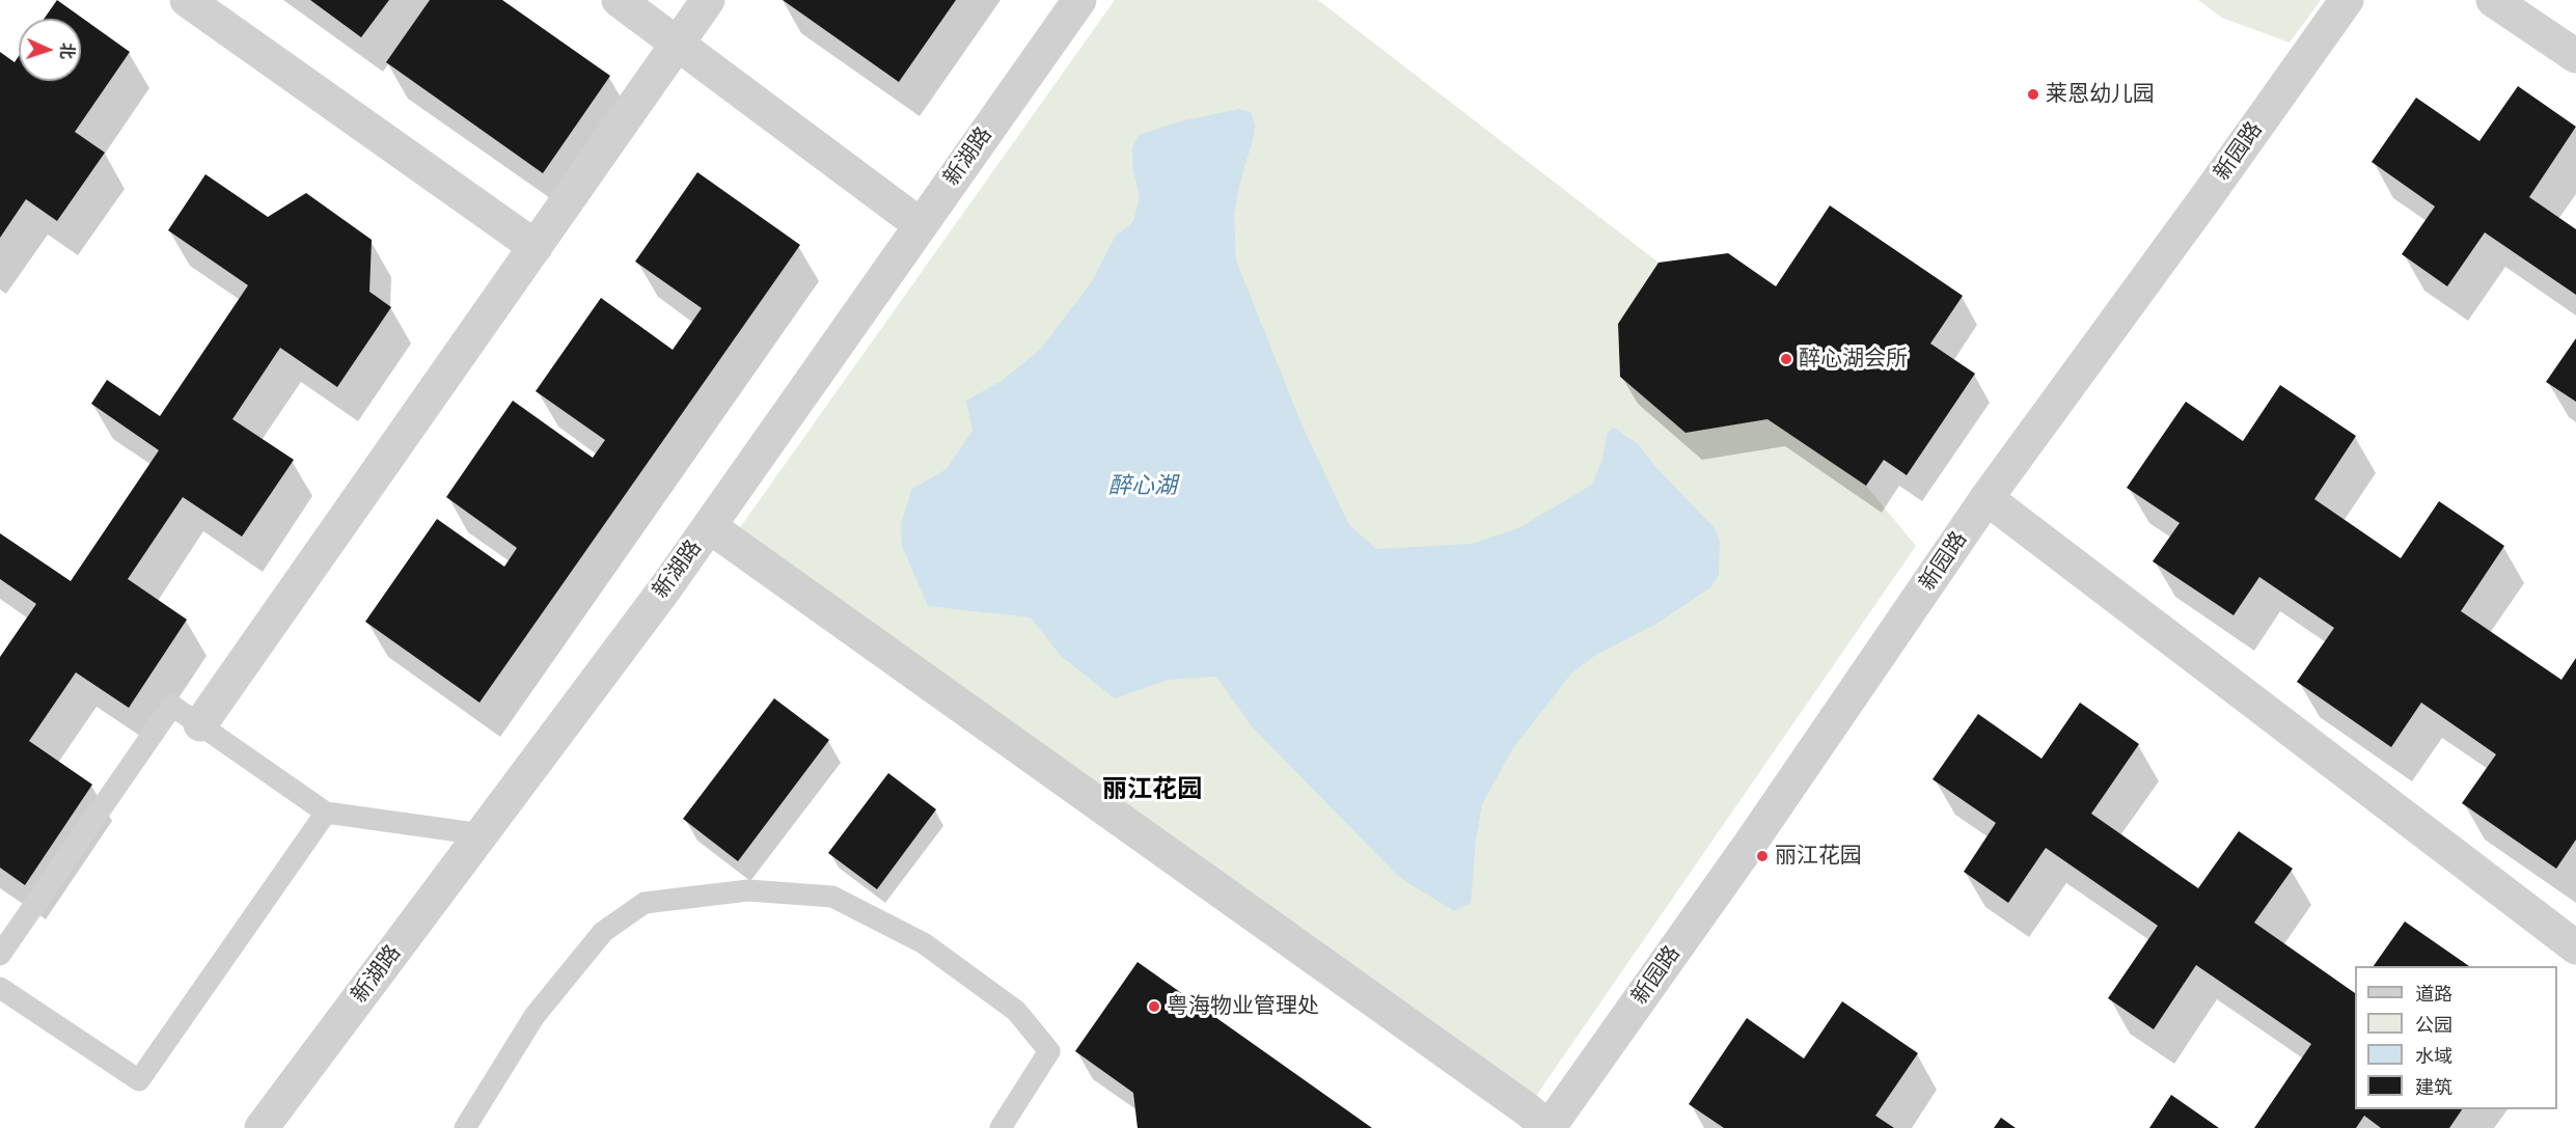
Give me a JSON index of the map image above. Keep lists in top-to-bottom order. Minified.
{"streets":{"street":["新园路","新湖路"]},"districts":["丽江花园"],"water":["醉心湖"],"places":["莱恩幼儿园","醉心湖会所","丽江花园","粤海物业管理处"],"legend":["道路","公园","水域","建筑"],"north":"right"}
